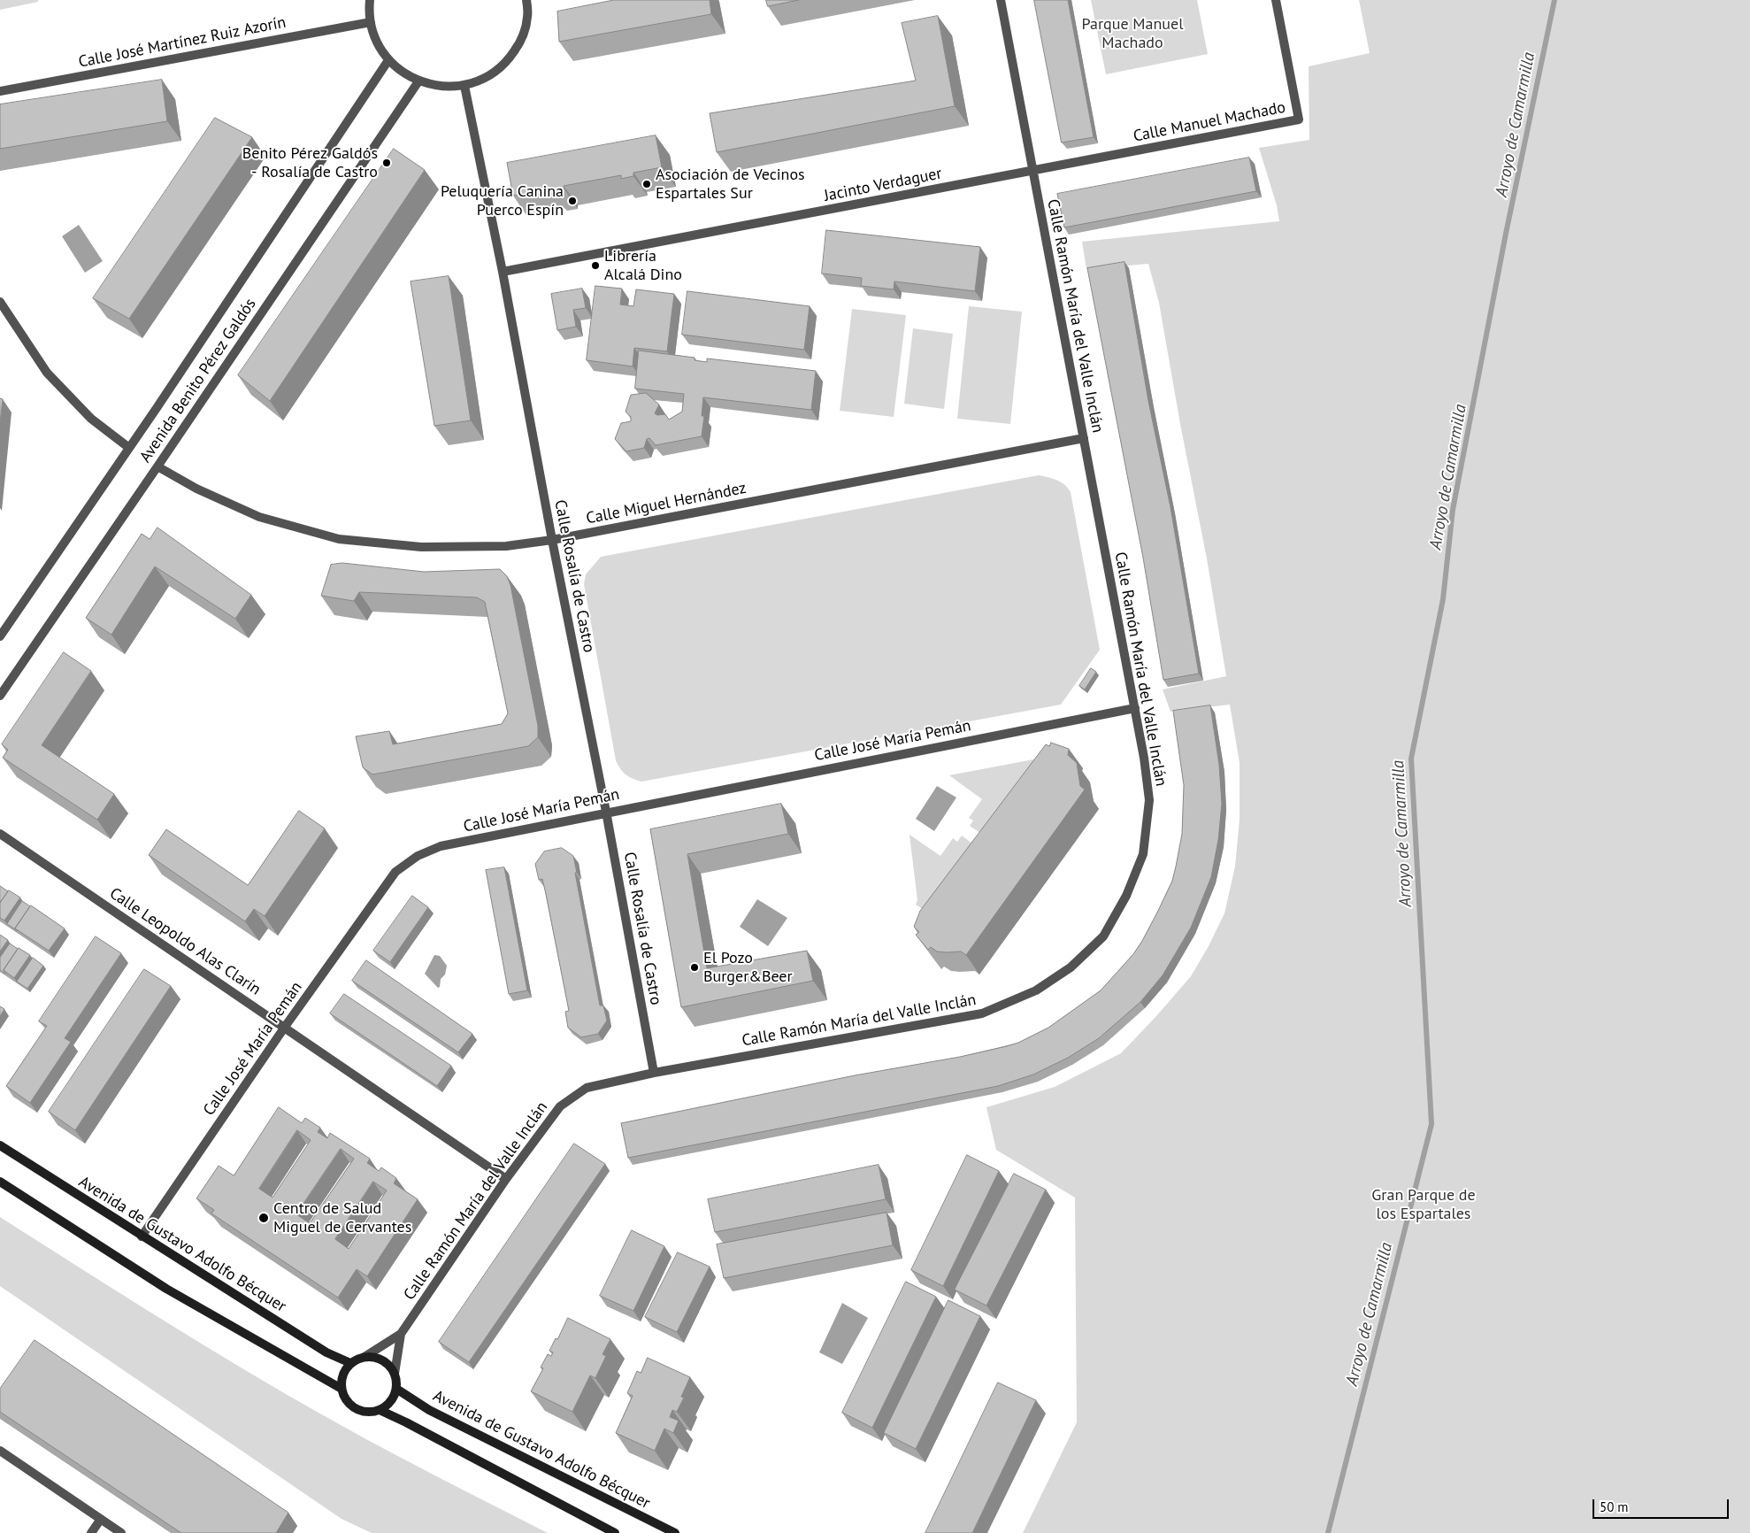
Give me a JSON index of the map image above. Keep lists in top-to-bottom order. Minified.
{"streets":{"street":["Calle José Martínez Ruiz Azorín","Calle Manuel Machado","Jacinto Verdaguer","Calle Ramón María del Valle Inclán","Avenida Benito Pérez Galdós","Calle Miguel Hernández","Calle Rosalía de Castro","Calle José María Pemán","Calle Leopoldo Alas Clarín","Avenida de Gustavo Adolfo Bécquer"]},"crossings":[["Calle Manuel Machado","Jacinto Verdaguer"],["Calle Manuel Machado","Calle Ramón María del Valle Inclán"],["Jacinto Verdaguer","Calle Ramón María del Valle Inclán"],["Jacinto Verdaguer","Calle Rosalía de Castro"],["Calle Ramón María del Valle Inclán","Calle Miguel Hernández"],["Calle Ramón María del Valle Inclán","Calle Rosalía de Castro"],["Calle Ramón María del Valle Inclán","Calle José María Pemán"],["Calle Ramón María del Valle Inclán","Calle Leopoldo Alas Clarín"],["Calle Ramón María del Valle Inclán","Avenida de Gustavo Adolfo Bécquer"],["Avenida Benito Pérez Galdós","Calle Miguel Hernández"],["Calle Miguel Hernández","Calle Rosalía de Castro"],["Calle Rosalía de Castro","Calle José María Pemán"],["Calle José María Pemán","Calle Leopoldo Alas Clarín"],["Calle José María Pemán","Avenida de Gustavo Adolfo Bécquer"]],"water":["Arroyo de Camarmilla"],"parks":["Parque Manuel Machado","Gran Parque de los Espartales"],"places":["Benito Pérez Galdós - Rosalía de Castro","Asociación de Vecinos Espartales Sur","Peluquería Canina Puerco Espín","Librería Alcalá Dino","El Pozo Burger&Beer","Centro de Salud Miguel de Cervantes"],"scale_bar":"50 m"}
